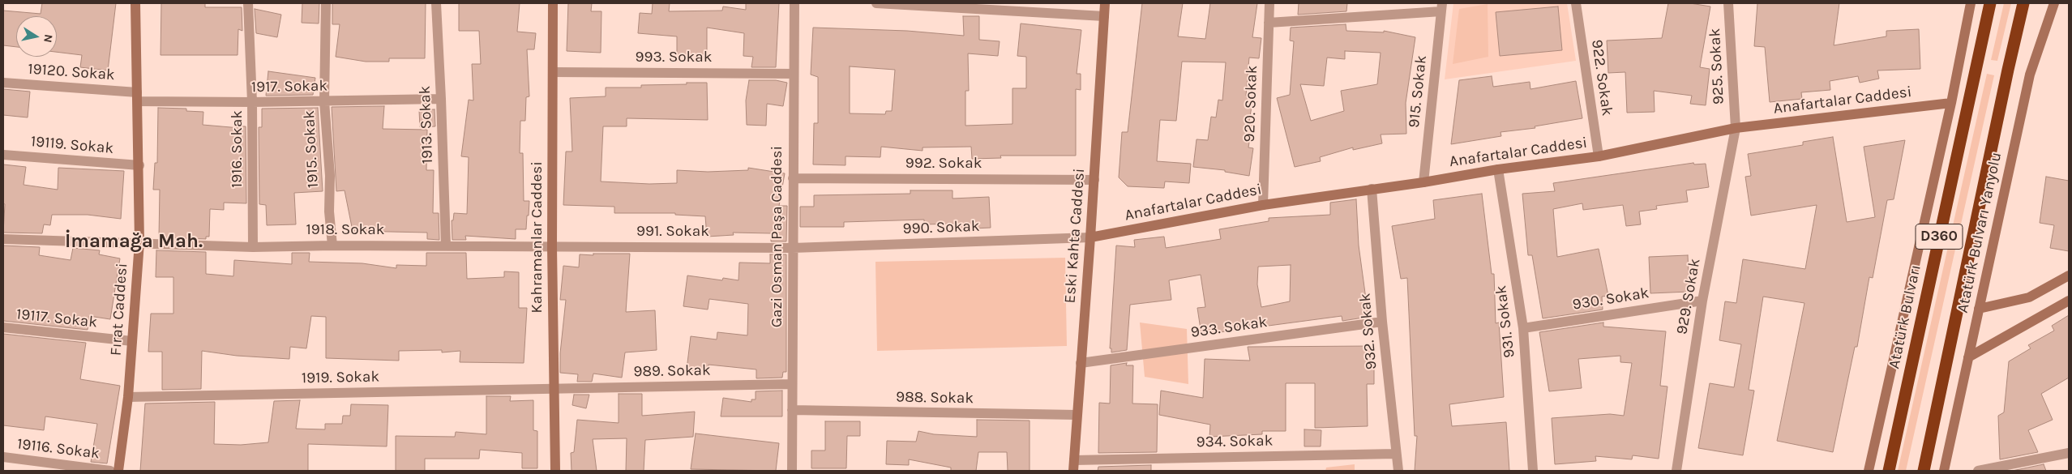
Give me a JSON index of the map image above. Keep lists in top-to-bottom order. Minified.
{"streets":{"highway":["D360","Atatürk Bulvarı"],"street":["993. Sokak","925. Sokak","19120. Sokak","922. Sokak","1917. Sokak","915. Sokak","Anafartalar Caddesi","920. Sokak","1913. Sokak","19119. Sokak","1916. Sokak","1915. Sokak","992. Sokak","990. Sokak","1918. Sokak","991. Sokak","Atatürk Bulvarı Yanyolu","Eski Kahta Caddesi","Gazi Osman Paşa Caddesi","Kahramanlar Caddesi","929. Sokak","930. Sokak","Fırat Caddesi","19117. Sokak","931. Sokak","933. Sokak","932. Sokak","989. Sokak","1919. Sokak","988. Sokak","934. Sokak","19116. Sokak"]},"crossings":[["993. Sokak","Gazi Osman Paşa Caddesi"],["993. Sokak","Kahramanlar Caddesi"],["925. Sokak","Anafartalar Caddesi"],["925. Sokak","929. Sokak"],["19120. Sokak","1917. Sokak"],["19120. Sokak","Fırat Caddesi"],["922. Sokak","Anafartalar Caddesi"],["1917. Sokak","1913. Sokak"],["1917. Sokak","1916. Sokak"],["1917. Sokak","1915. Sokak"],["1917. Sokak","Fırat Caddesi"],["915. Sokak","Anafartalar Caddesi"],["Anafartalar Caddesi","920. Sokak"],["Anafartalar Caddesi","990. Sokak"],["Anafartalar Caddesi","Eski Kahta Caddesi"],["Anafartalar Caddesi","929. Sokak"],["Anafartalar Caddesi","931. Sokak"],["Anafartalar Caddesi","932. Sokak"],["1913. Sokak","1918. Sokak"],["19119. Sokak","Fırat Caddesi"],["1916. Sokak","1918. Sokak"],["1915. Sokak","1918. Sokak"],["992. Sokak","Eski Kahta Caddesi"],["992. Sokak","Gazi Osman Paşa Caddesi"],["990. Sokak","991. Sokak"],["990. Sokak","Eski Kahta Caddesi"],["990. Sokak","Gazi Osman Paşa Caddesi"],["1918. Sokak","991. Sokak"],["1918. Sokak","Kahramanlar Caddesi"],["1918. Sokak","Fırat Caddesi"],["991. Sokak","Gazi Osman Paşa Caddesi"],["991. Sokak","Kahramanlar Caddesi"],["Eski Kahta Caddesi","933. Sokak"],["Eski Kahta Caddesi","988. Sokak"],["Eski Kahta Caddesi","934. Sokak"],["Gazi Osman Paşa Caddesi","989. Sokak"],["Gazi Osman Paşa Caddesi","988. Sokak"],["Kahramanlar Caddesi","989. Sokak"],["Kahramanlar Caddesi","1919. Sokak"],["929. Sokak","930. Sokak"],["930. Sokak","931. Sokak"],["Fırat Caddesi","19117. Sokak"],["Fırat Caddesi","1919. Sokak"],["933. Sokak","932. Sokak"],["932. Sokak","934. Sokak"],["989. Sokak","1919. Sokak"]],"districts":["İmamağa Mah."],"north":"right"}
